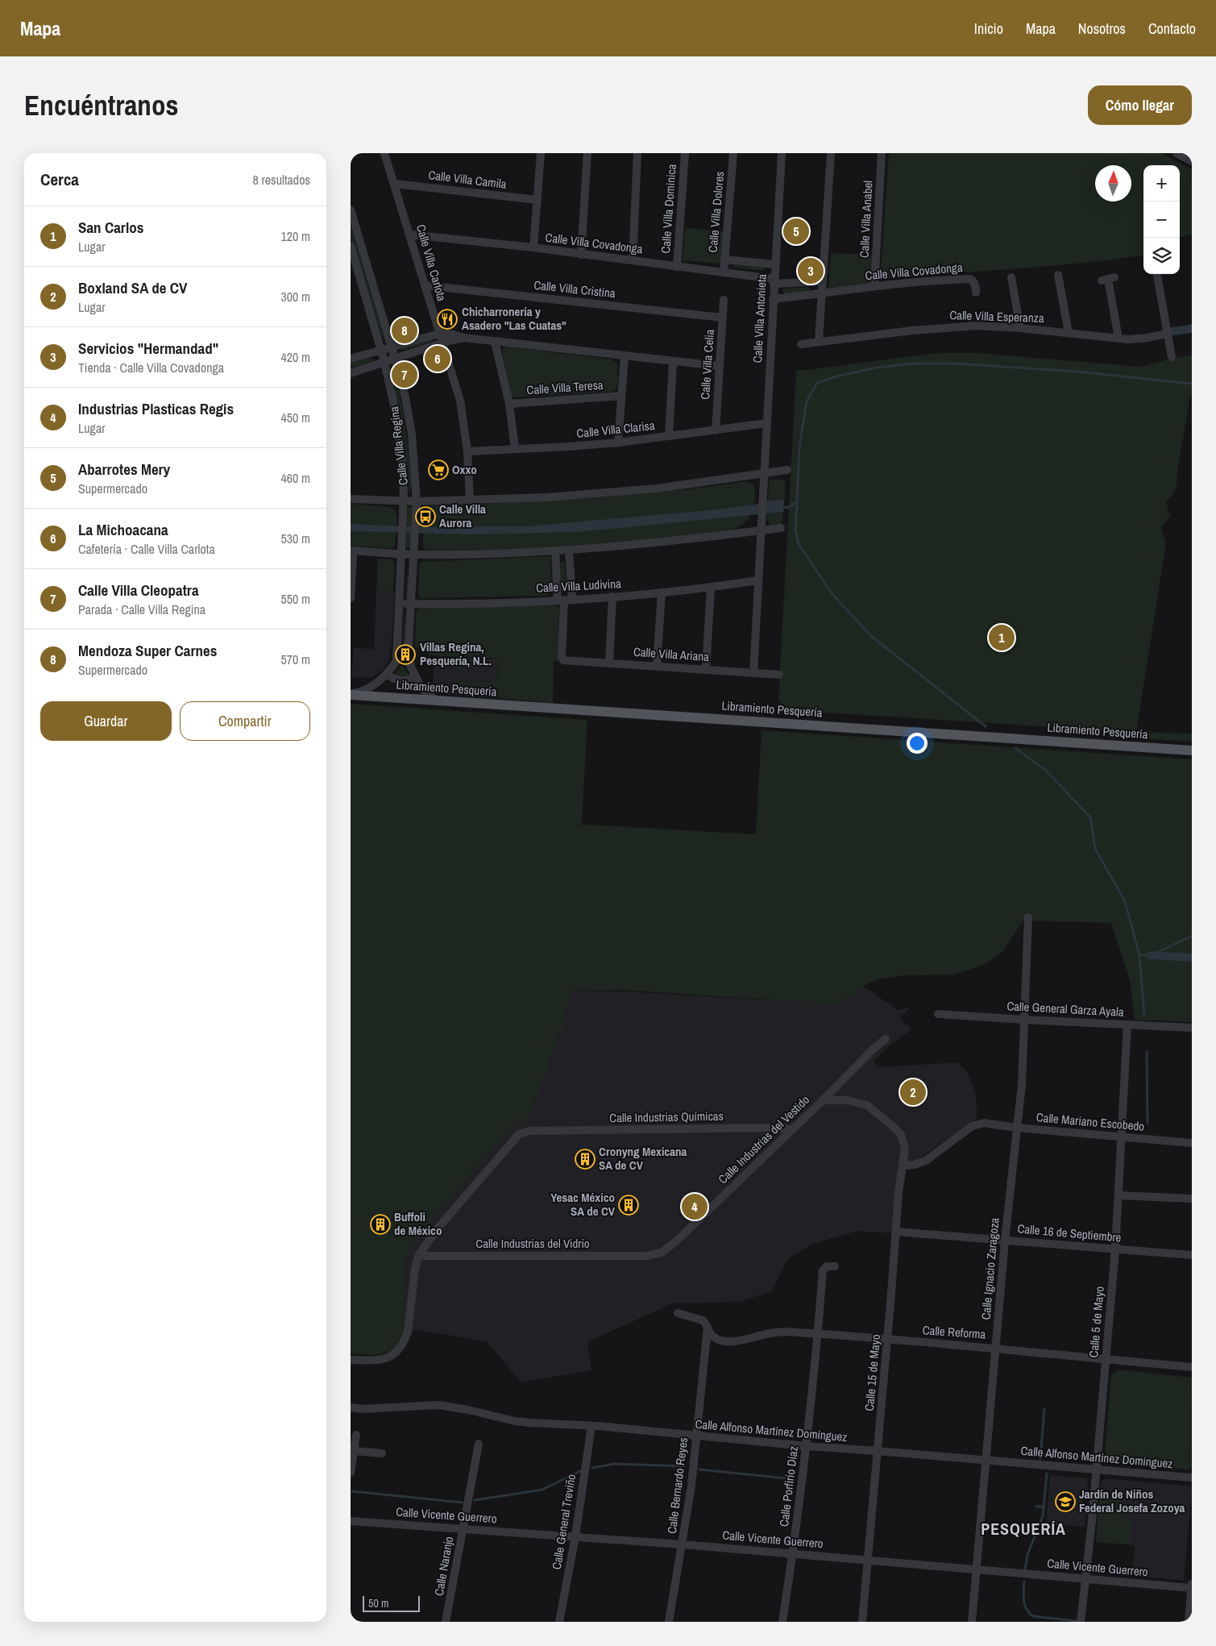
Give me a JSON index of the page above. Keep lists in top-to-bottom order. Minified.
{"streets":{"main road":["Libramiento Pesquería"],"street":["Calle Villa Camila","Calle Villa Dominica","Calle Villa Dolores","Calle Villa Anabel","Calle Villa Covadonga","Calle Villa Carlota","Calle Villa Cristina","Calle Villa Esperanza","Calle Villa Antonieta","Calle Villa Celia","Calle Villa Teresa","Calle Villa Clarisa","Calle Villa Regina","Calle Villa Ludivina","Calle Villa Ariana","Calle General Garza Ayala","Calle Industrias Químicas","Calle Mariano Escobedo","Calle Industrias del Vestido","Calle 16 de Septiembre","Calle Industrias del Vidrio","Calle Ignacio Zaragoza","Calle 5 de Mayo","Calle Reforma","Calle 15 de Mayo","Calle Alfonso Martínez Domínguez","Calle Bernardo Reyes","Calle Porfirio Díaz","Calle Vicente Guerrero","Calle General Treviño","Calle Naranjo"]},"crossings":[["Calle Villa Camila","Calle Villa Carlota"],["Calle Villa Dominica","Calle Villa Covadonga"],["Calle Villa Dolores","Calle Villa Covadonga"],["Calle Villa Anabel","Calle Villa Covadonga"],["Calle Villa Covadonga","Calle Villa Carlota"],["Calle Villa Covadonga","Calle Villa Antonieta"],["Calle Villa Carlota","Calle Villa Cristina"],["Calle Villa Carlota","Calle Villa Clarisa"],["Calle Villa Cristina","Calle Villa Celia"],["Calle Villa Antonieta","Calle Villa Clarisa"],["Calle Villa Celia","Calle Villa Clarisa"],["Calle Villa Ludivina","Calle Villa Ariana"],["Calle General Garza Ayala","Calle Ignacio Zaragoza"],["Calle General Garza Ayala","Calle 5 de Mayo"],["Calle Industrias Químicas","Calle Industrias del Vestido"],["Calle Industrias Químicas","Calle Industrias del Vidrio"],["Calle Mariano Escobedo","Calle Ignacio Zaragoza"],["Calle Mariano Escobedo","Calle 5 de Mayo"],["Calle Mariano Escobedo","Calle 15 de Mayo"],["Calle Industrias del Vestido","Calle Industrias del Vidrio"],["Calle Industrias del Vestido","Calle 15 de Mayo"],["Calle 16 de Septiembre","Calle Ignacio Zaragoza"],["Calle 16 de Septiembre","Calle 5 de Mayo"],["Calle 16 de Septiembre","Calle 15 de Mayo"],["Calle Ignacio Zaragoza","Calle Reforma"],["Calle Ignacio Zaragoza","Calle Alfonso Martínez Domínguez"],["Calle Ignacio Zaragoza","Calle Vicente Guerrero"],["Calle 5 de Mayo","Calle Reforma"],["Calle 5 de Mayo","Calle Alfonso Martínez Domínguez"],["Calle 5 de Mayo","Calle Vicente Guerrero"],["Calle Reforma","Calle 15 de Mayo"],["Calle Reforma","Calle Bernardo Reyes"],["Calle Reforma","Calle Porfirio Díaz"],["Calle 15 de Mayo","Calle Alfonso Martínez Domínguez"],["Calle 15 de Mayo","Calle Vicente Guerrero"],["Calle Alfonso Martínez Domínguez","Calle Bernardo Reyes"],["Calle Alfonso Martínez Domínguez","Calle Porfirio Díaz"],["Calle Alfonso Martínez Domínguez","Calle General Treviño"],["Calle Bernardo Reyes","Calle Vicente Guerrero"],["Calle Porfirio Díaz","Calle Vicente Guerrero"],["Calle Vicente Guerrero","Calle General Treviño"],["Calle Vicente Guerrero","Calle Naranjo"]],"districts":["PESQUERÍA"],"places":{"restaurant":["Chicharronería y Asadero \"Las Cuatas\""],"supermarket":["Oxxo"],"bus stop":["Calle Villa Aurora"],"building":["Villas Regina, Pesquería, N.L.","Cronyng Mexicana SA de CV","Yesac México SA de CV","Buffoli de México"],"school or university":["Jardín de Niños Federal Josefa Zozoya"]},"scale_bar":"50 m","north":"top","page":{"header":"Mapa","nav":["Inicio","Mapa","Nosotros","Contacto"],"buttons":["Cómo llegar",["Guardar","Compartir"]],"title":"Encuéntranos","heading":["Cerca","8 resultados"],"map_buttons":["+","−"],"list":[{"mark":"1","name":"San Carlos","note":"Lugar","value":"120 m"},{"mark":"2","name":"Boxland SA de CV","note":"Lugar","value":"300 m"},{"mark":"3","name":"Servicios \"Hermandad\"","note":"Tienda · Calle Villa Covadonga","value":"420 m"},{"mark":"4","name":"Industrias Plasticas Regis","note":"Lugar","value":"450 m"},{"mark":"5","name":"Abarrotes Mery","note":"Supermercado","value":"460 m"},{"mark":"6","name":"La Michoacana","note":"Cafetería · Calle Villa Carlota","value":"530 m"},{"mark":"7","name":"Calle Villa Cleopatra","note":"Parada · Calle Villa Regina","value":"550 m"},{"mark":"8","name":"Mendoza Super Carnes","note":"Supermercado","value":"570 m"}],"pins":["5","3","8","6","7","1","2","4"],"scale":"50 m"}}
